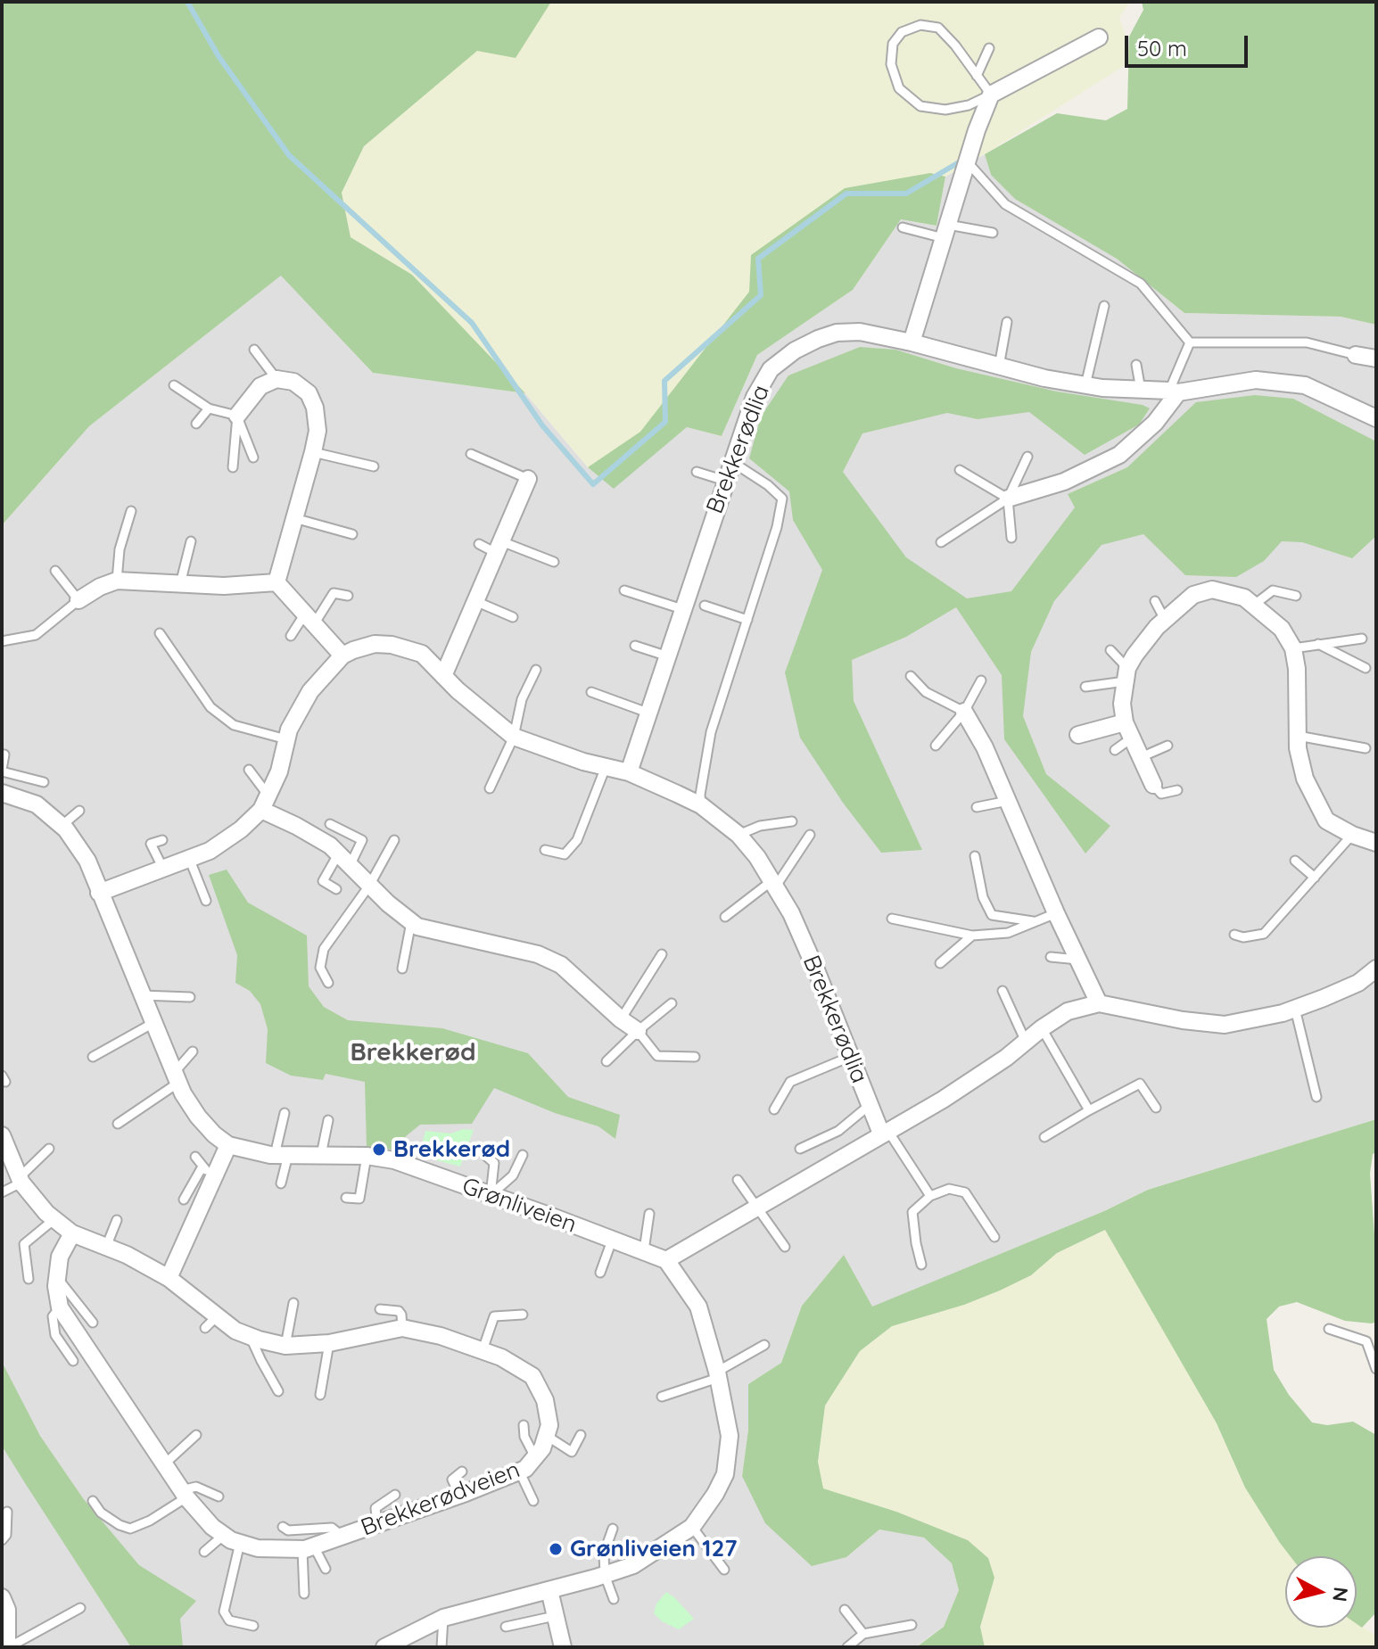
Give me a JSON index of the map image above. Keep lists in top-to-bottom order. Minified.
{"streets":{"street":["Brekkerødlia","Grønliveien","Brekkerødveien"]},"districts":["Brekkerød"],"places":["Brekkerød","Grønliveien 127"],"scale_bar":"50 m","north":"right"}
